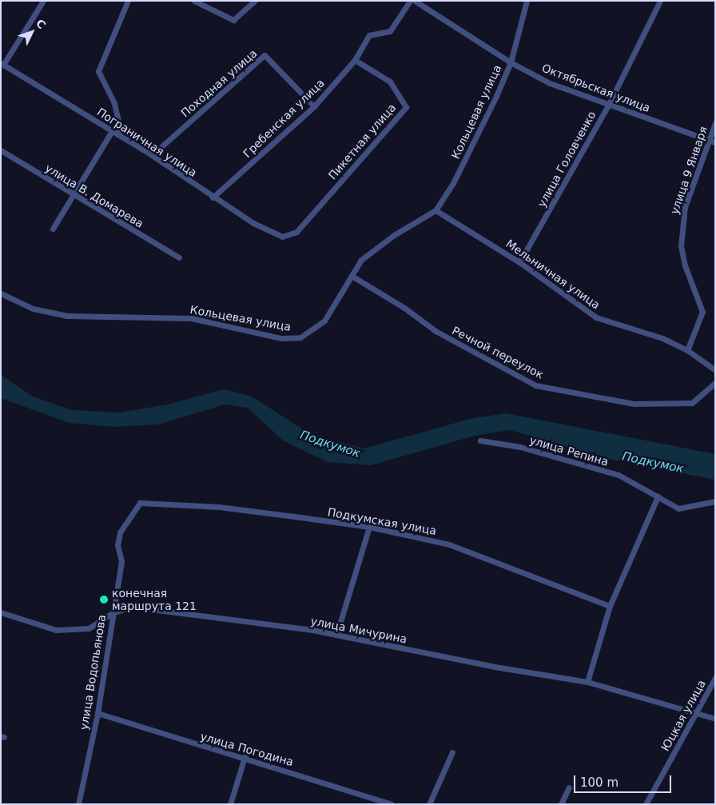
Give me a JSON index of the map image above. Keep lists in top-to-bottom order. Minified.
{"streets":{"street":["Походная улица","Октябрьская улица","Кольцевая улица","Гребенская улица","Пикетная улица","Пограничная улица","улица Головченко","улица 9 Января","улица В. Домарева","Мельничная улица","Речной переулок","улица Репина","Подкумская улица","улица Мичурина","улица Водопьянова","Юцкая улица","улица Погодина"]},"crossings":[["Походная улица","Гребенская улица"],["Походная улица","Пограничная улица"],["Октябрьская улица","Кольцевая улица"],["Октябрьская улица","улица Головченко"],["Октябрьская улица","улица 9 Января"],["Кольцевая улица","Мельничная улица"],["Кольцевая улица","Речной переулок"],["Гребенская улица","Пикетная улица"],["Гребенская улица","Пограничная улица"],["Пикетная улица","Пограничная улица"],["улица Головченко","Мельничная улица"],["улица 9 Января","Мельничная улица"],["Подкумская улица","улица Водопьянова"],["улица Мичурина","улица Водопьянова"],["улица Мичурина","Юцкая улица"],["улица Водопьянова","улица Погодина"]],"water":["Подкумок"],"places":["конечная маршрута 121"],"scale_bar":"100 m","north":"top right"}
